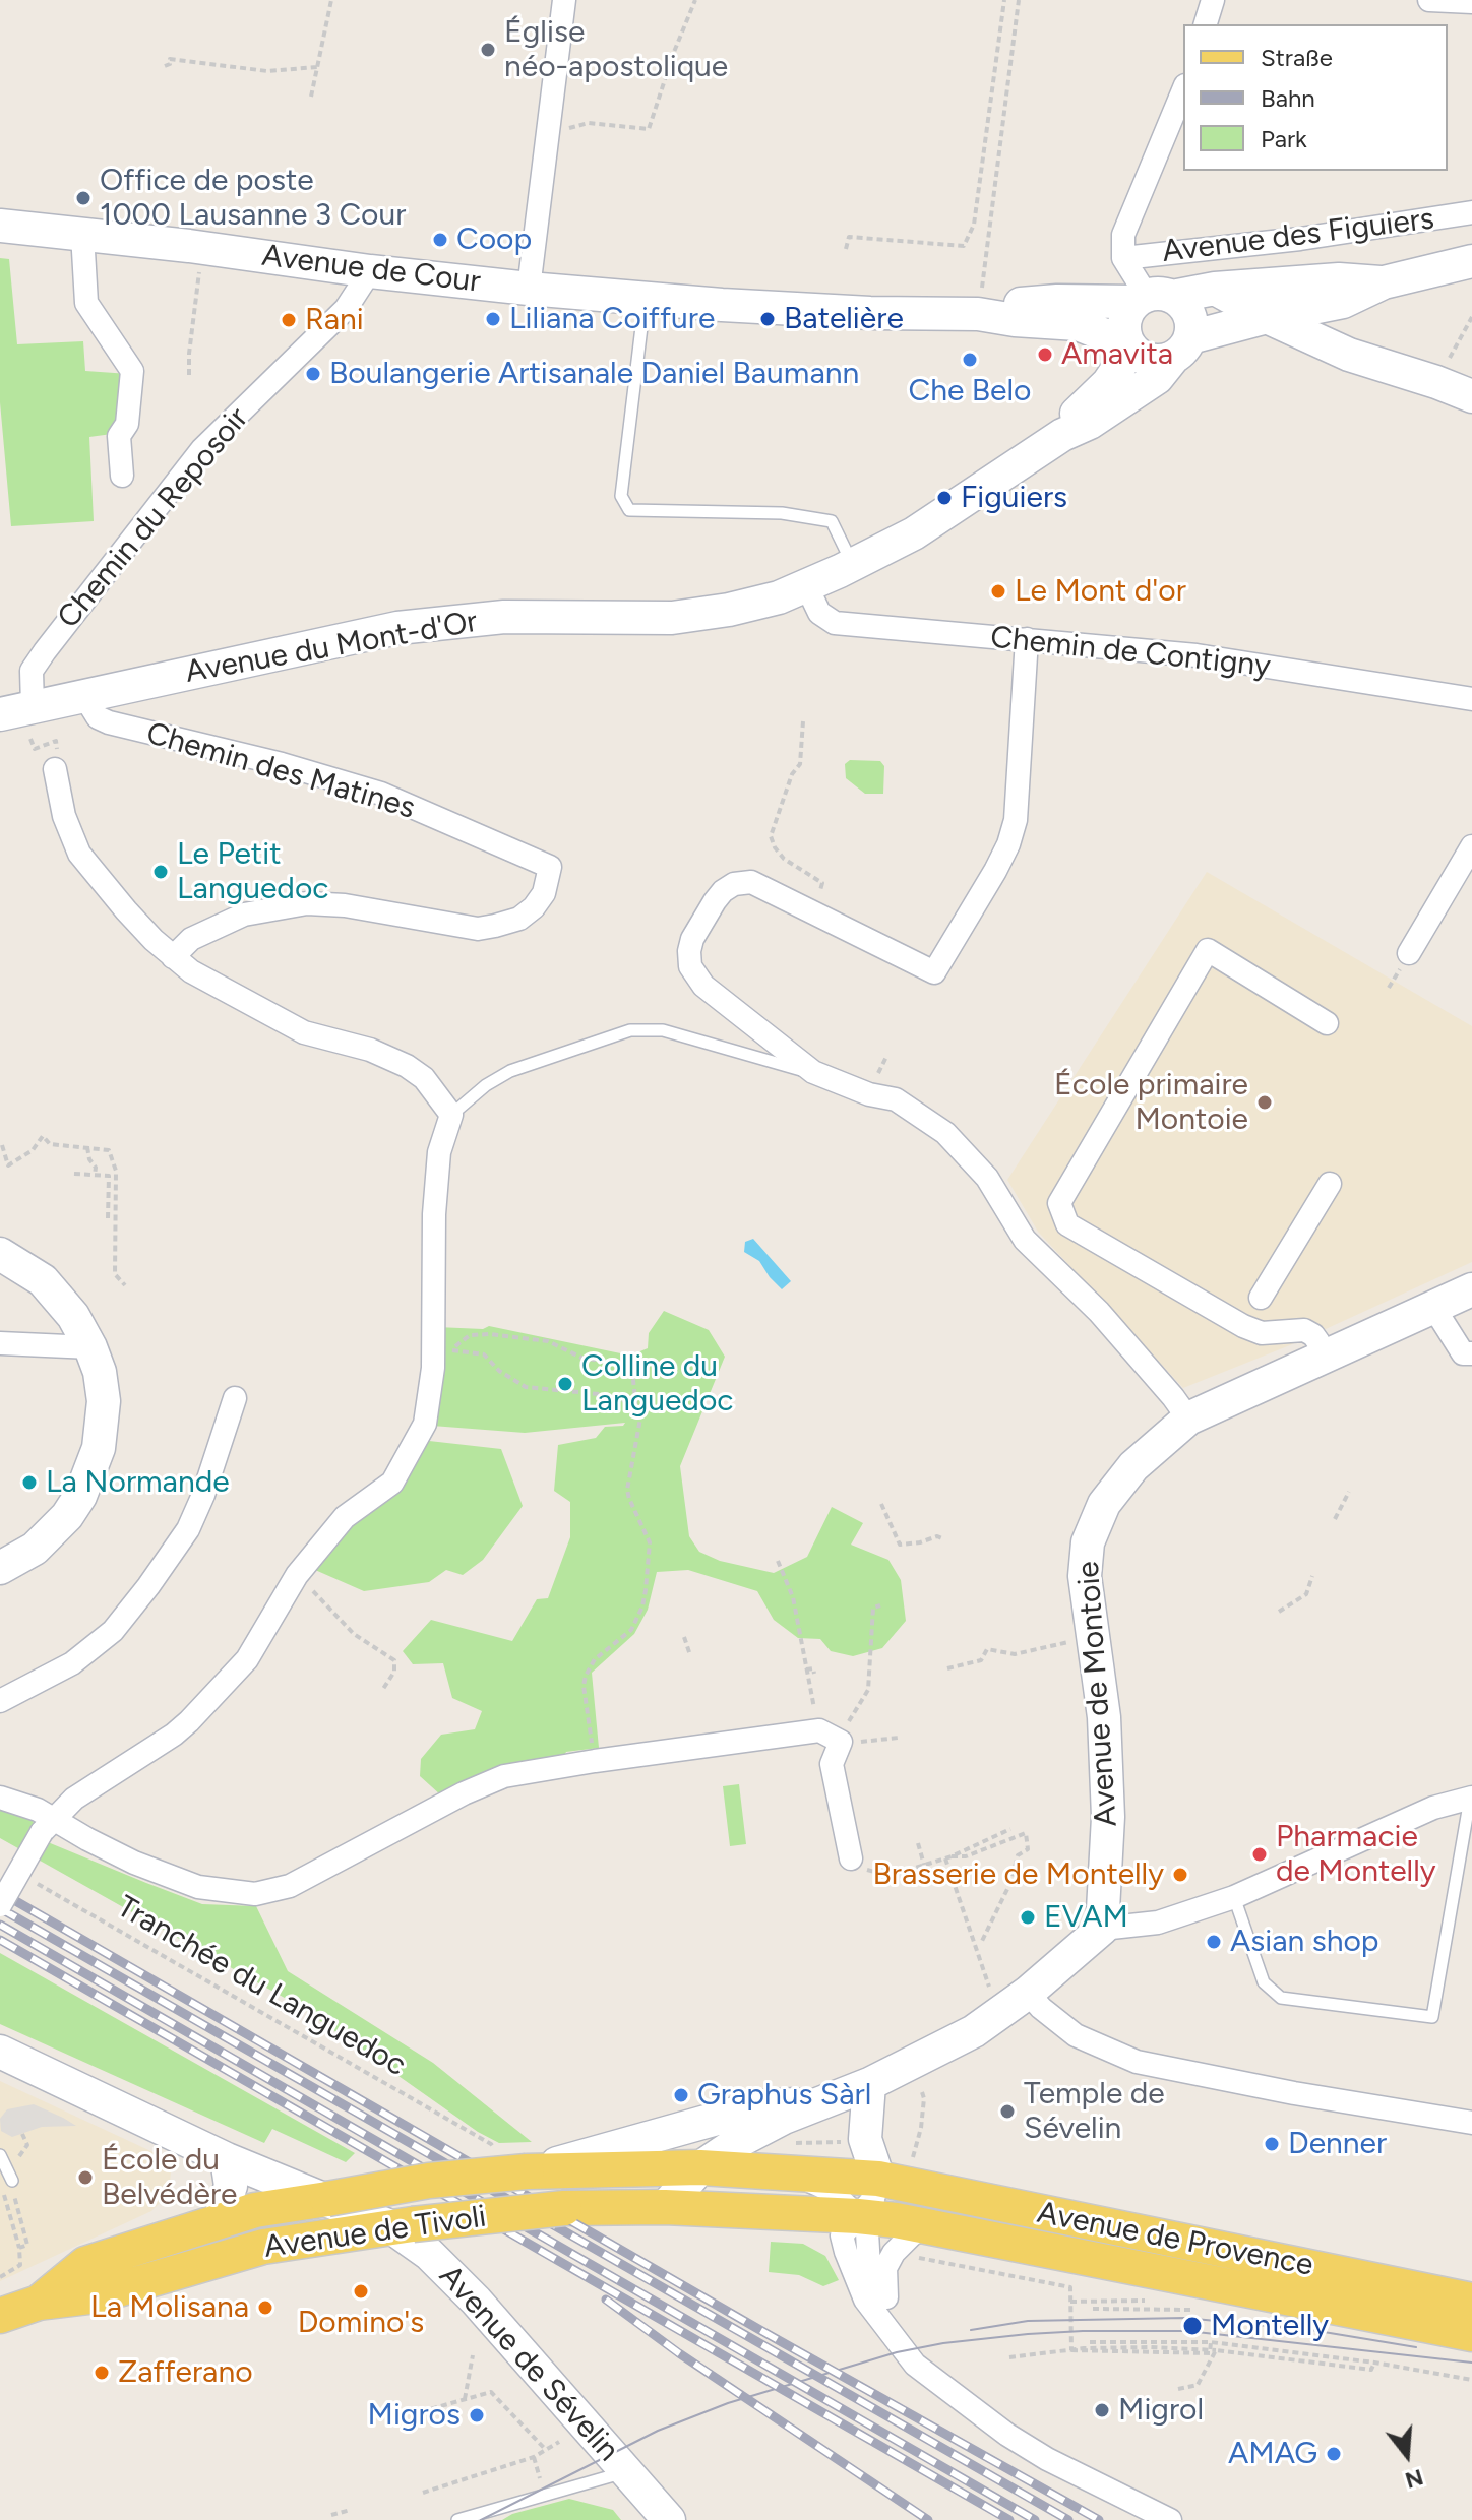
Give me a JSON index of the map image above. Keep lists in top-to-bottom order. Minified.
{"streets":{"main road":["Avenue de Tivoli","Avenue de Provence"],"street":["Avenue des Figuiers","Avenue de Cour","Chemin du Reposoir","Avenue du Mont-d'Or","Chemin de Contigny","Chemin des Matines","Avenue de Montoie","Avenue de Sévelin"],"path":["Tranchée du Languedoc"]},"crossings":[["Avenue des Figuiers","Avenue de Cour"],["Avenue des Figuiers","Avenue du Mont-d'Or"],["Avenue de Cour","Chemin du Reposoir"],["Avenue de Cour","Avenue du Mont-d'Or"],["Chemin du Reposoir","Avenue du Mont-d'Or"],["Avenue du Mont-d'Or","Chemin de Contigny"],["Avenue du Mont-d'Or","Chemin des Matines"],["Avenue de Montoie","Avenue de Tivoli"],["Avenue de Tivoli","Avenue de Provence"],["Avenue de Tivoli","Avenue de Sévelin"]],"places":["Église néo-apostolique","Office de poste 1000 Lausanne 3 Cour","Coop","Liliana Coiffure","Batelière","Rani","Amavita","Che Belo","Boulangerie Artisanale Daniel Baumann","Figuiers","Le Mont d'or","Le Petit Languedoc","École primaire Montoie","Colline du Languedoc","La Normande","Pharmacie de Montelly","Brasserie de Montelly","EVAM","Asian shop","Graphus Sàrl","Temple de Sévelin","Denner","École du Belvédère","Domino's","La Molisana","Montelly","Zafferano","Migrol","Migros","AMAG"],"legend":["Straße","Bahn","Park"],"north":"bottom"}
